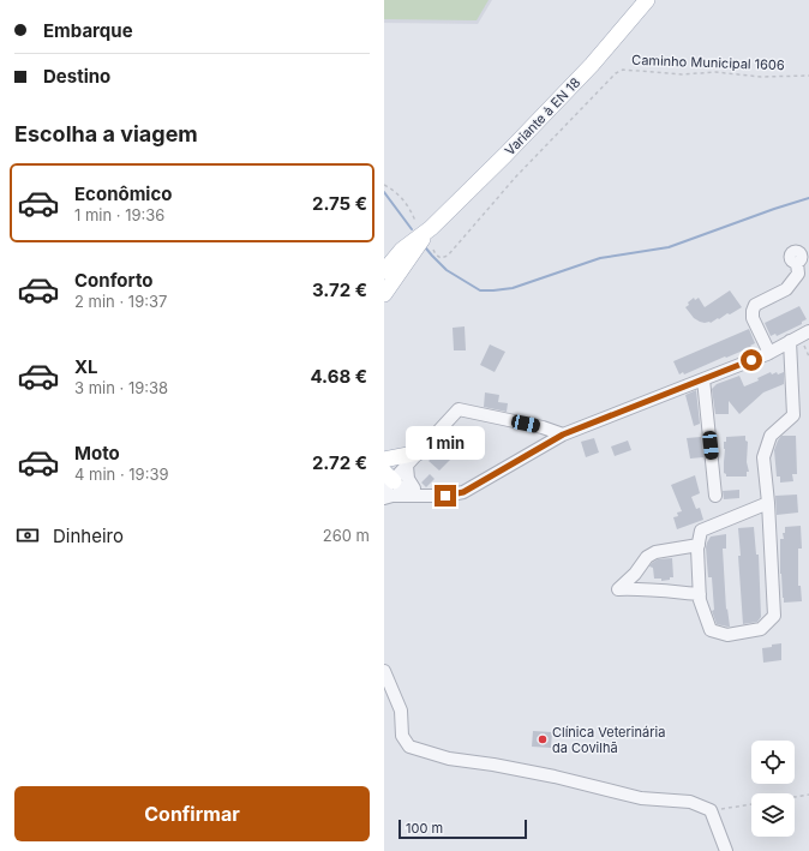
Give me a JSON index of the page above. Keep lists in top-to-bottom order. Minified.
{"streets":{"main road":["Variante à EN 18"],"path":["Caminho Municipal 1606"]},"places":["Clínica Veterinária da Covilhã"],"scale_bar":"100 m","page":{"banner":["Embarque","Destino"],"heading":"Escolha a viagem","list":[{"name":"Econômico","note":"1 min · 19:36","value":"2.75 €"},{"name":"Conforto","note":"2 min · 19:37","value":"3.72 €"},{"name":"XL","note":"3 min · 19:38","value":"4.68 €"},{"name":"Moto","note":"4 min · 19:39","value":"2.72 €"}],"bubble":"1 min","pay":["Dinheiro","260 m"],"buttons":"Confirmar","scale":"100 m"}}
